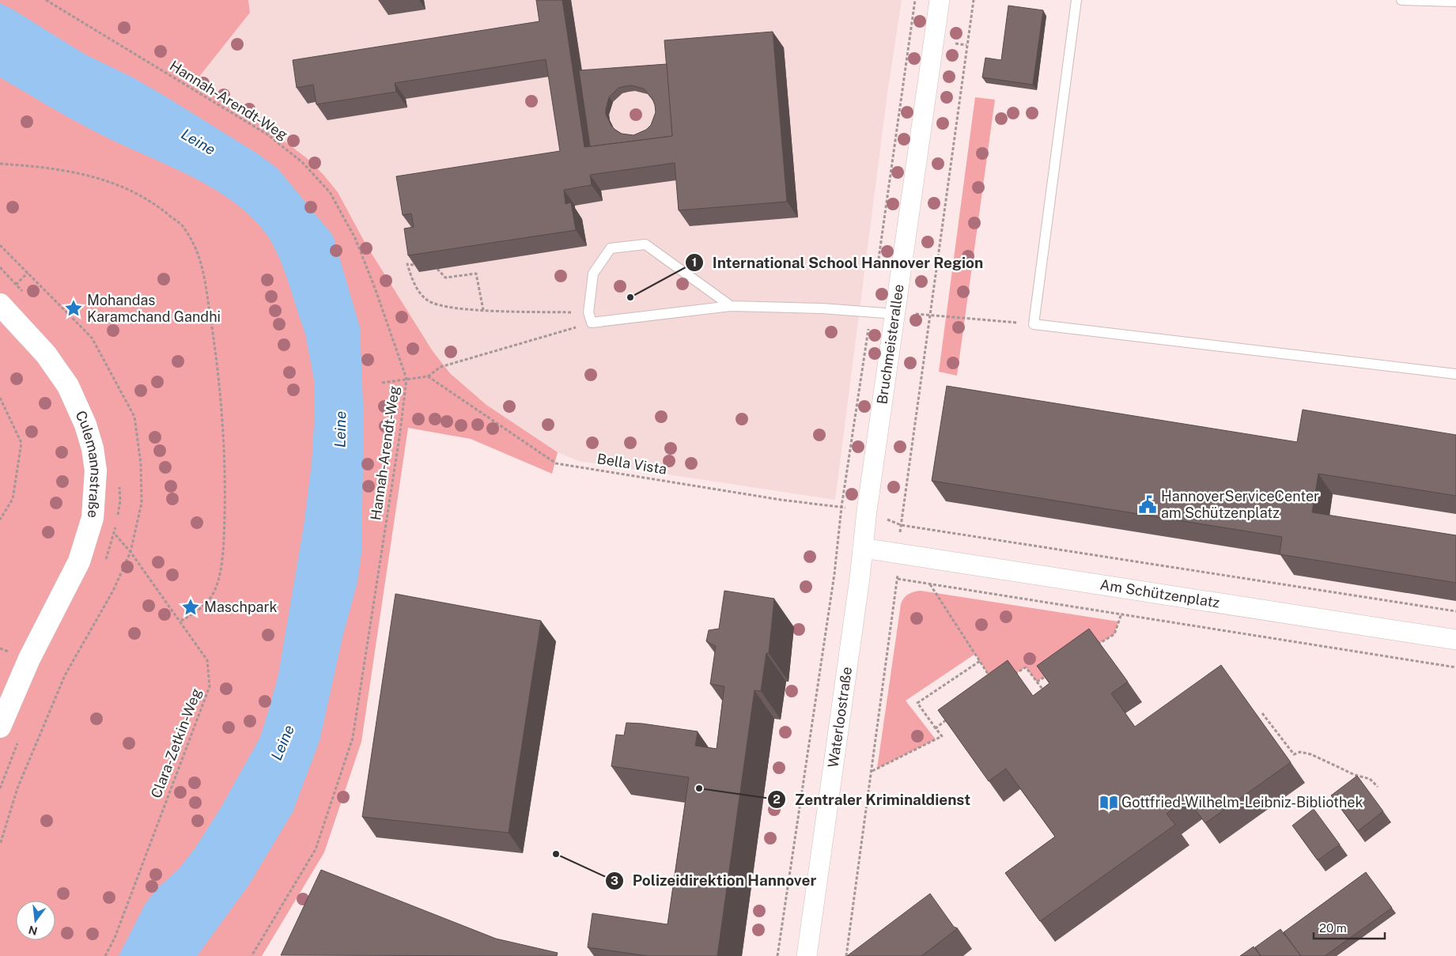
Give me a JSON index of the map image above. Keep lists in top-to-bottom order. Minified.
{"streets":{"street":["Bruchmeisterallee","Culemannstraße","Am Schützenplatz","Waterloostraße"],"path":["Hannah-Arendt-Weg","Bella Vista","Clara-Zetkin-Weg"]},"crossings":[["Bruchmeisterallee","Bella Vista"],["Bruchmeisterallee","Am Schützenplatz"],["Bruchmeisterallee","Waterloostraße"],["Am Schützenplatz","Waterloostraße"]],"water":["Leine"],"places":{"other":["International School Hannover Region","Zentraler Kriminaldienst","Polizeidirektion Hannover"],"place":["Mohandas Karamchand Gandhi","Maschpark"],"public building":["HannoverServiceCenter am Schützenplatz"],"library":["Gottfried-Wilhelm-Leibniz-Bibliothek"]},"scale_bar":"20 m","north":"bottom"}
